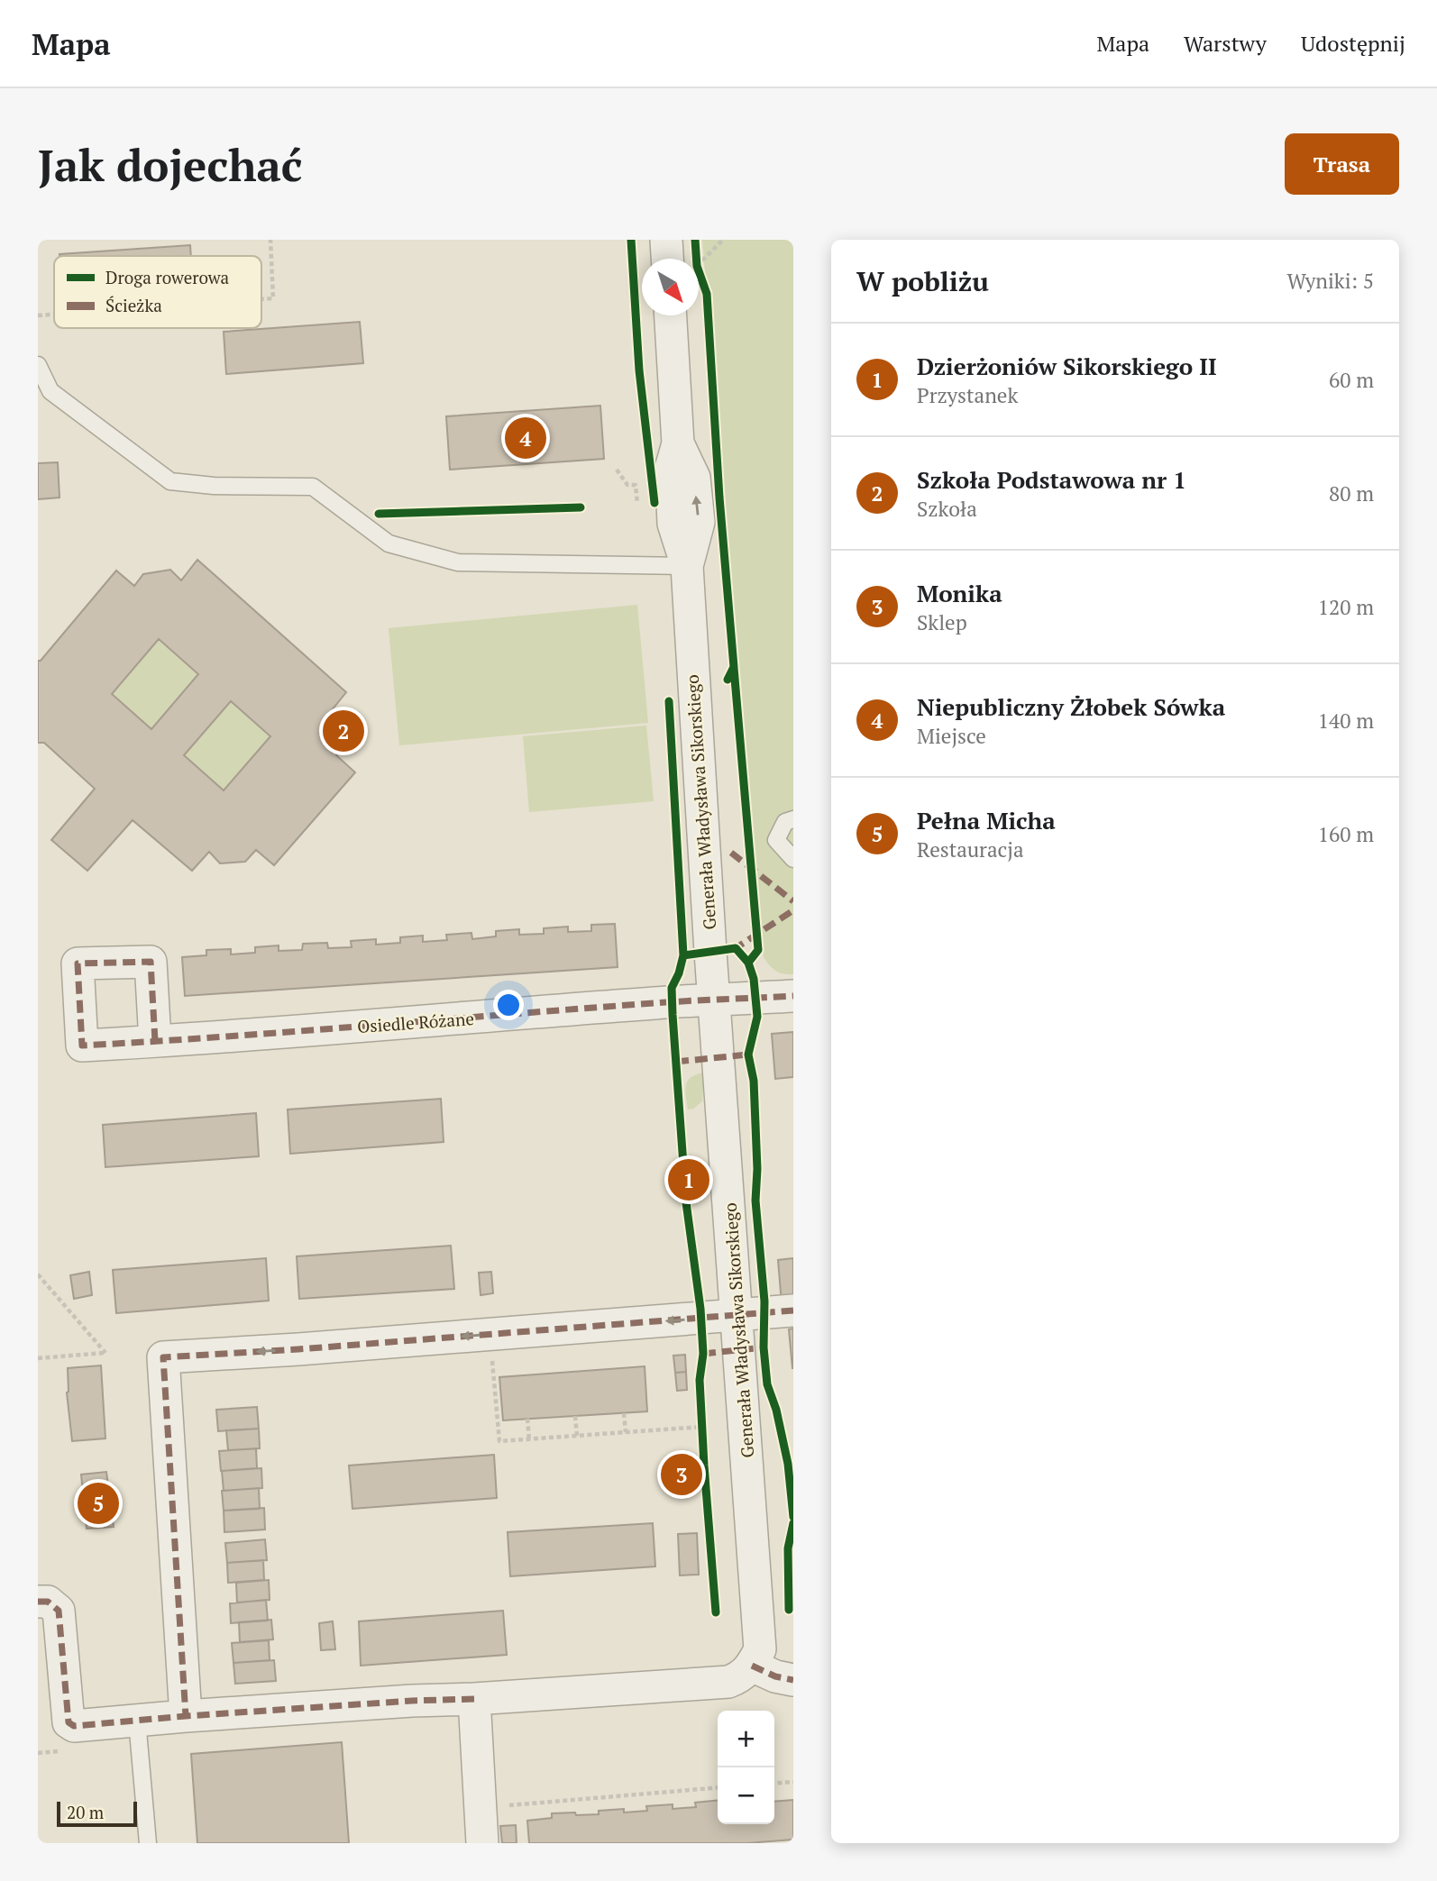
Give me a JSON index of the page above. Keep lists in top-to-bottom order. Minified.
{"streets":{"street":["Generała Władysława Sikorskiego","Osiedle Różane"]},"crossings":[["Generała Władysława Sikorskiego","Osiedle Różane"]],"legend":["Droga rowerowa","Ścieżka"],"scale_bar":"20 m","north":"bottom right","page":{"header":"Mapa","nav":["Mapa","Warstwy","Udostępnij"],"buttons":"Trasa","title":"Jak dojechać","heading":["W pobliżu","Wyniki: 5"],"list":[{"mark":"1","name":"Dzierżoniów Sikorskiego II","note":"Przystanek","value":"60 m"},{"mark":"2","name":"Szkoła Podstawowa nr 1","note":"Szkoła","value":"80 m"},{"mark":"3","name":"Monika","note":"Sklep","value":"120 m"},{"mark":"4","name":"Niepubliczny Żłobek Sówka","note":"Miejsce","value":"140 m"},{"mark":"5","name":"Pełna Micha","note":"Restauracja","value":"160 m"}],"pins":["4","2","1","3","5"],"map_buttons":["+","−"],"scale":"20 m"}}
